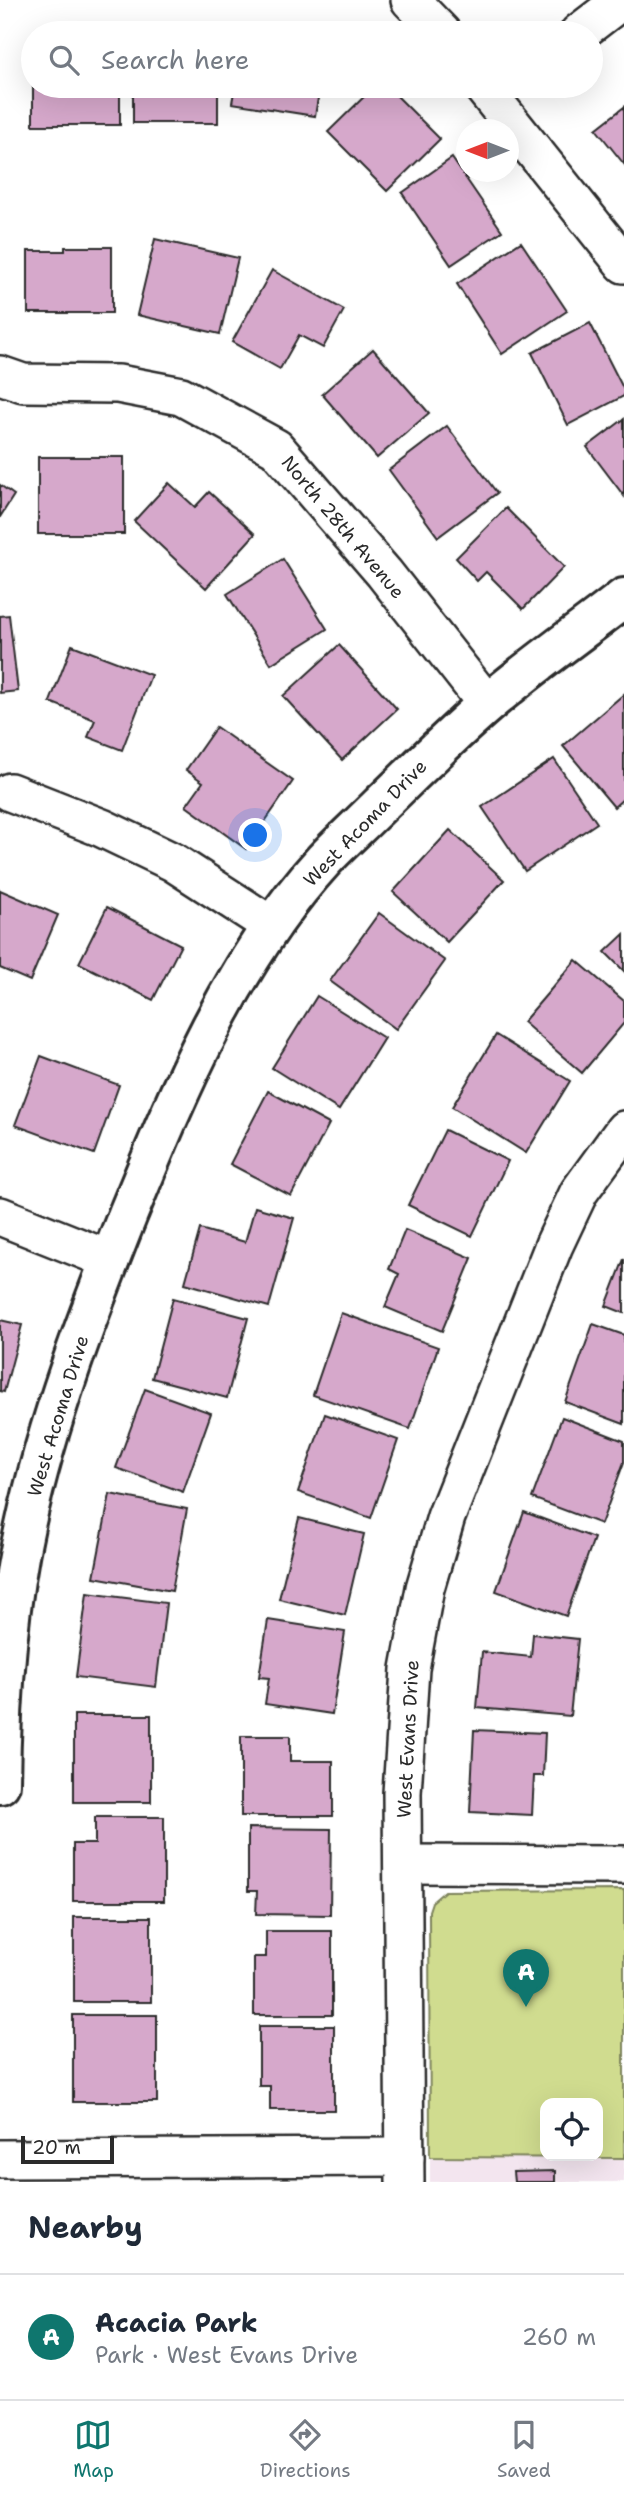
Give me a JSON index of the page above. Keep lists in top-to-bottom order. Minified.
{"streets":{"street":["North 28th Avenue","West Acoma Drive","West Evans Drive"]},"crossings":[["North 28th Avenue","West Acoma Drive"]],"scale_bar":"20 m","north":"left","page":{"search":"Search here","pins":"A","scale":"20 m","heading":"Nearby","list":[{"mark":"A","name":"Acacia Park","note":"Park · West Evans Drive","value":"260 m"}],"nav":["Map","Directions","Saved"]}}
